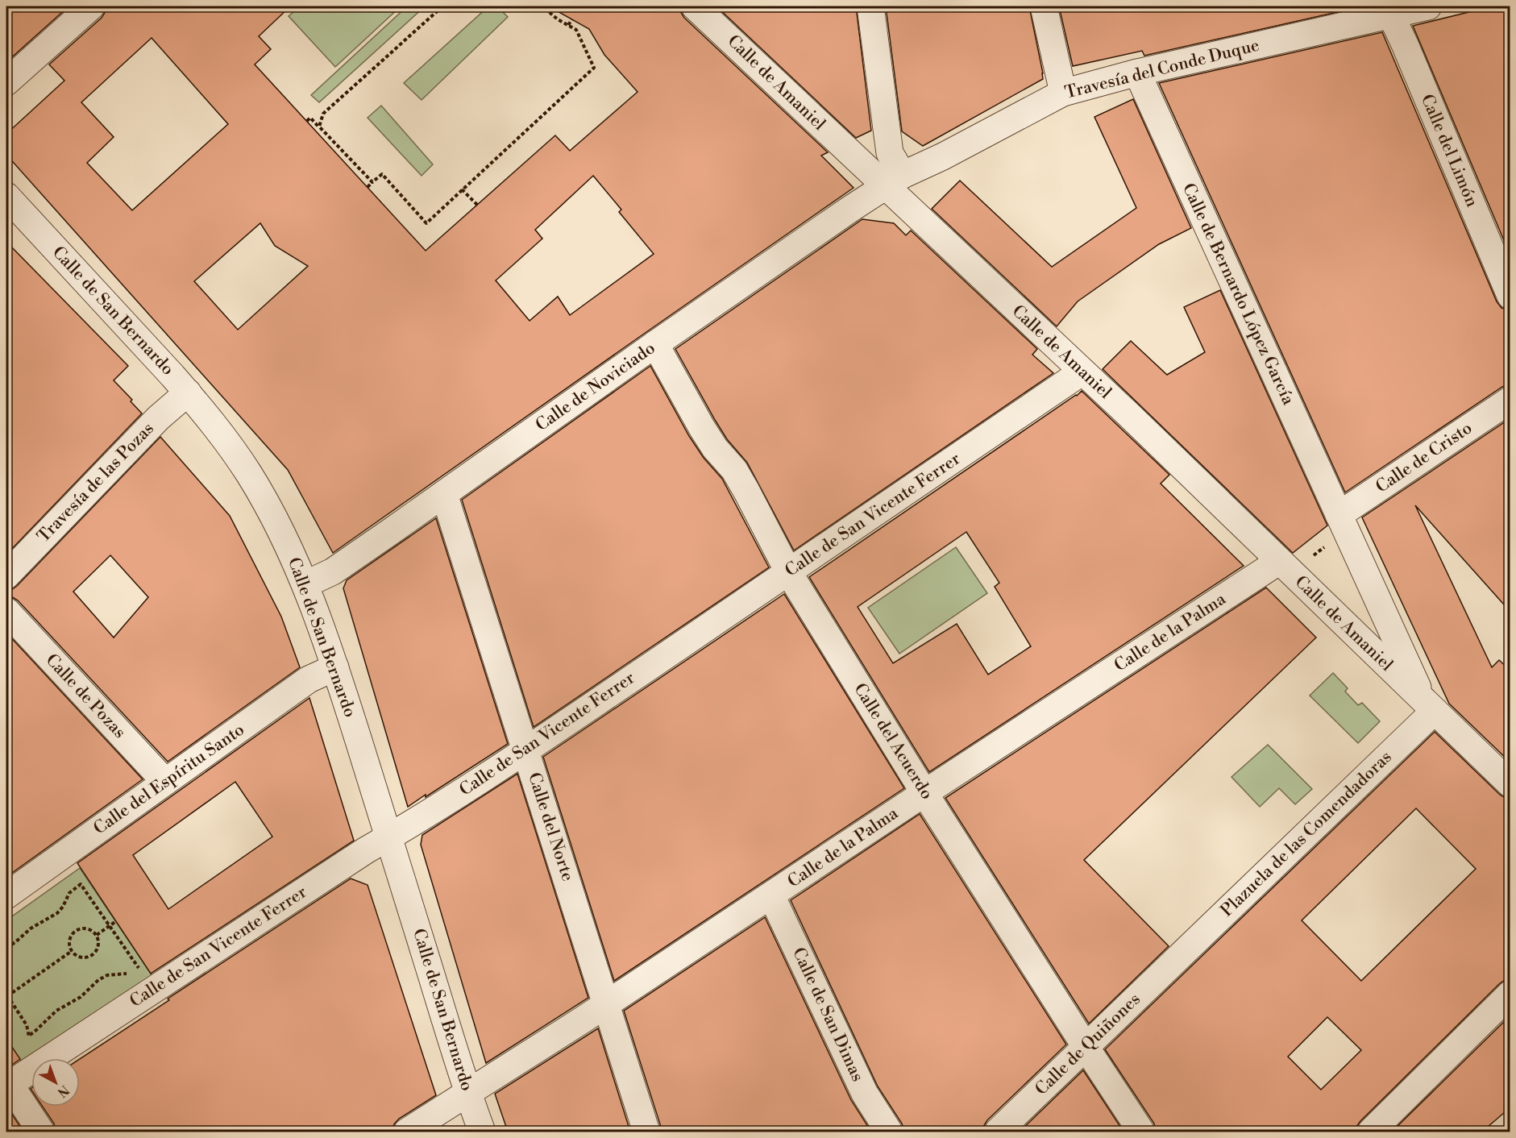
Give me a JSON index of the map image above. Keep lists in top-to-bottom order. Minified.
{"streets":{"street":["Travesía del Conde Duque","Calle de Amaniel","Calle del Limón","Calle de Bernardo López García","Calle de San Bernardo","Calle de Noviciado","Calle de Cristo","Travesía de las Pozas","Calle de San Vicente Ferrer","Calle de la Palma","Calle de Pozas","Calle del Acuerdo","Calle del Espíritu Santo","Calle del Norte","Plazuela de las Comendadoras","Calle de San Dimas","Calle de Quiñones"]},"crossings":[["Travesía del Conde Duque","Calle de Amaniel"],["Travesía del Conde Duque","Calle del Limón"],["Travesía del Conde Duque","Calle de Bernardo López García"],["Travesía del Conde Duque","Calle de Noviciado"],["Calle de Amaniel","Calle de Bernardo López García"],["Calle de Amaniel","Calle de Noviciado"],["Calle de Amaniel","Calle de Cristo"],["Calle de Amaniel","Calle de San Vicente Ferrer"],["Calle de Amaniel","Calle de la Palma"],["Calle de Amaniel","Plazuela de las Comendadoras"],["Calle de Bernardo López García","Calle de Cristo"],["Calle de San Bernardo","Calle de Noviciado"],["Calle de San Bernardo","Travesía de las Pozas"],["Calle de San Bernardo","Calle de San Vicente Ferrer"],["Calle de San Bernardo","Calle de la Palma"],["Calle de San Bernardo","Calle del Espíritu Santo"],["Calle de Noviciado","Calle del Acuerdo"],["Calle de Noviciado","Calle del Norte"],["Calle de San Vicente Ferrer","Calle del Acuerdo"],["Calle de San Vicente Ferrer","Calle del Norte"],["Calle de la Palma","Calle del Acuerdo"],["Calle de la Palma","Calle del Norte"],["Calle de la Palma","Calle de San Dimas"],["Calle de Pozas","Calle del Espíritu Santo"],["Calle del Acuerdo","Calle de Quiñones"],["Plazuela de las Comendadoras","Calle de Quiñones"]],"north":"bottom right"}
